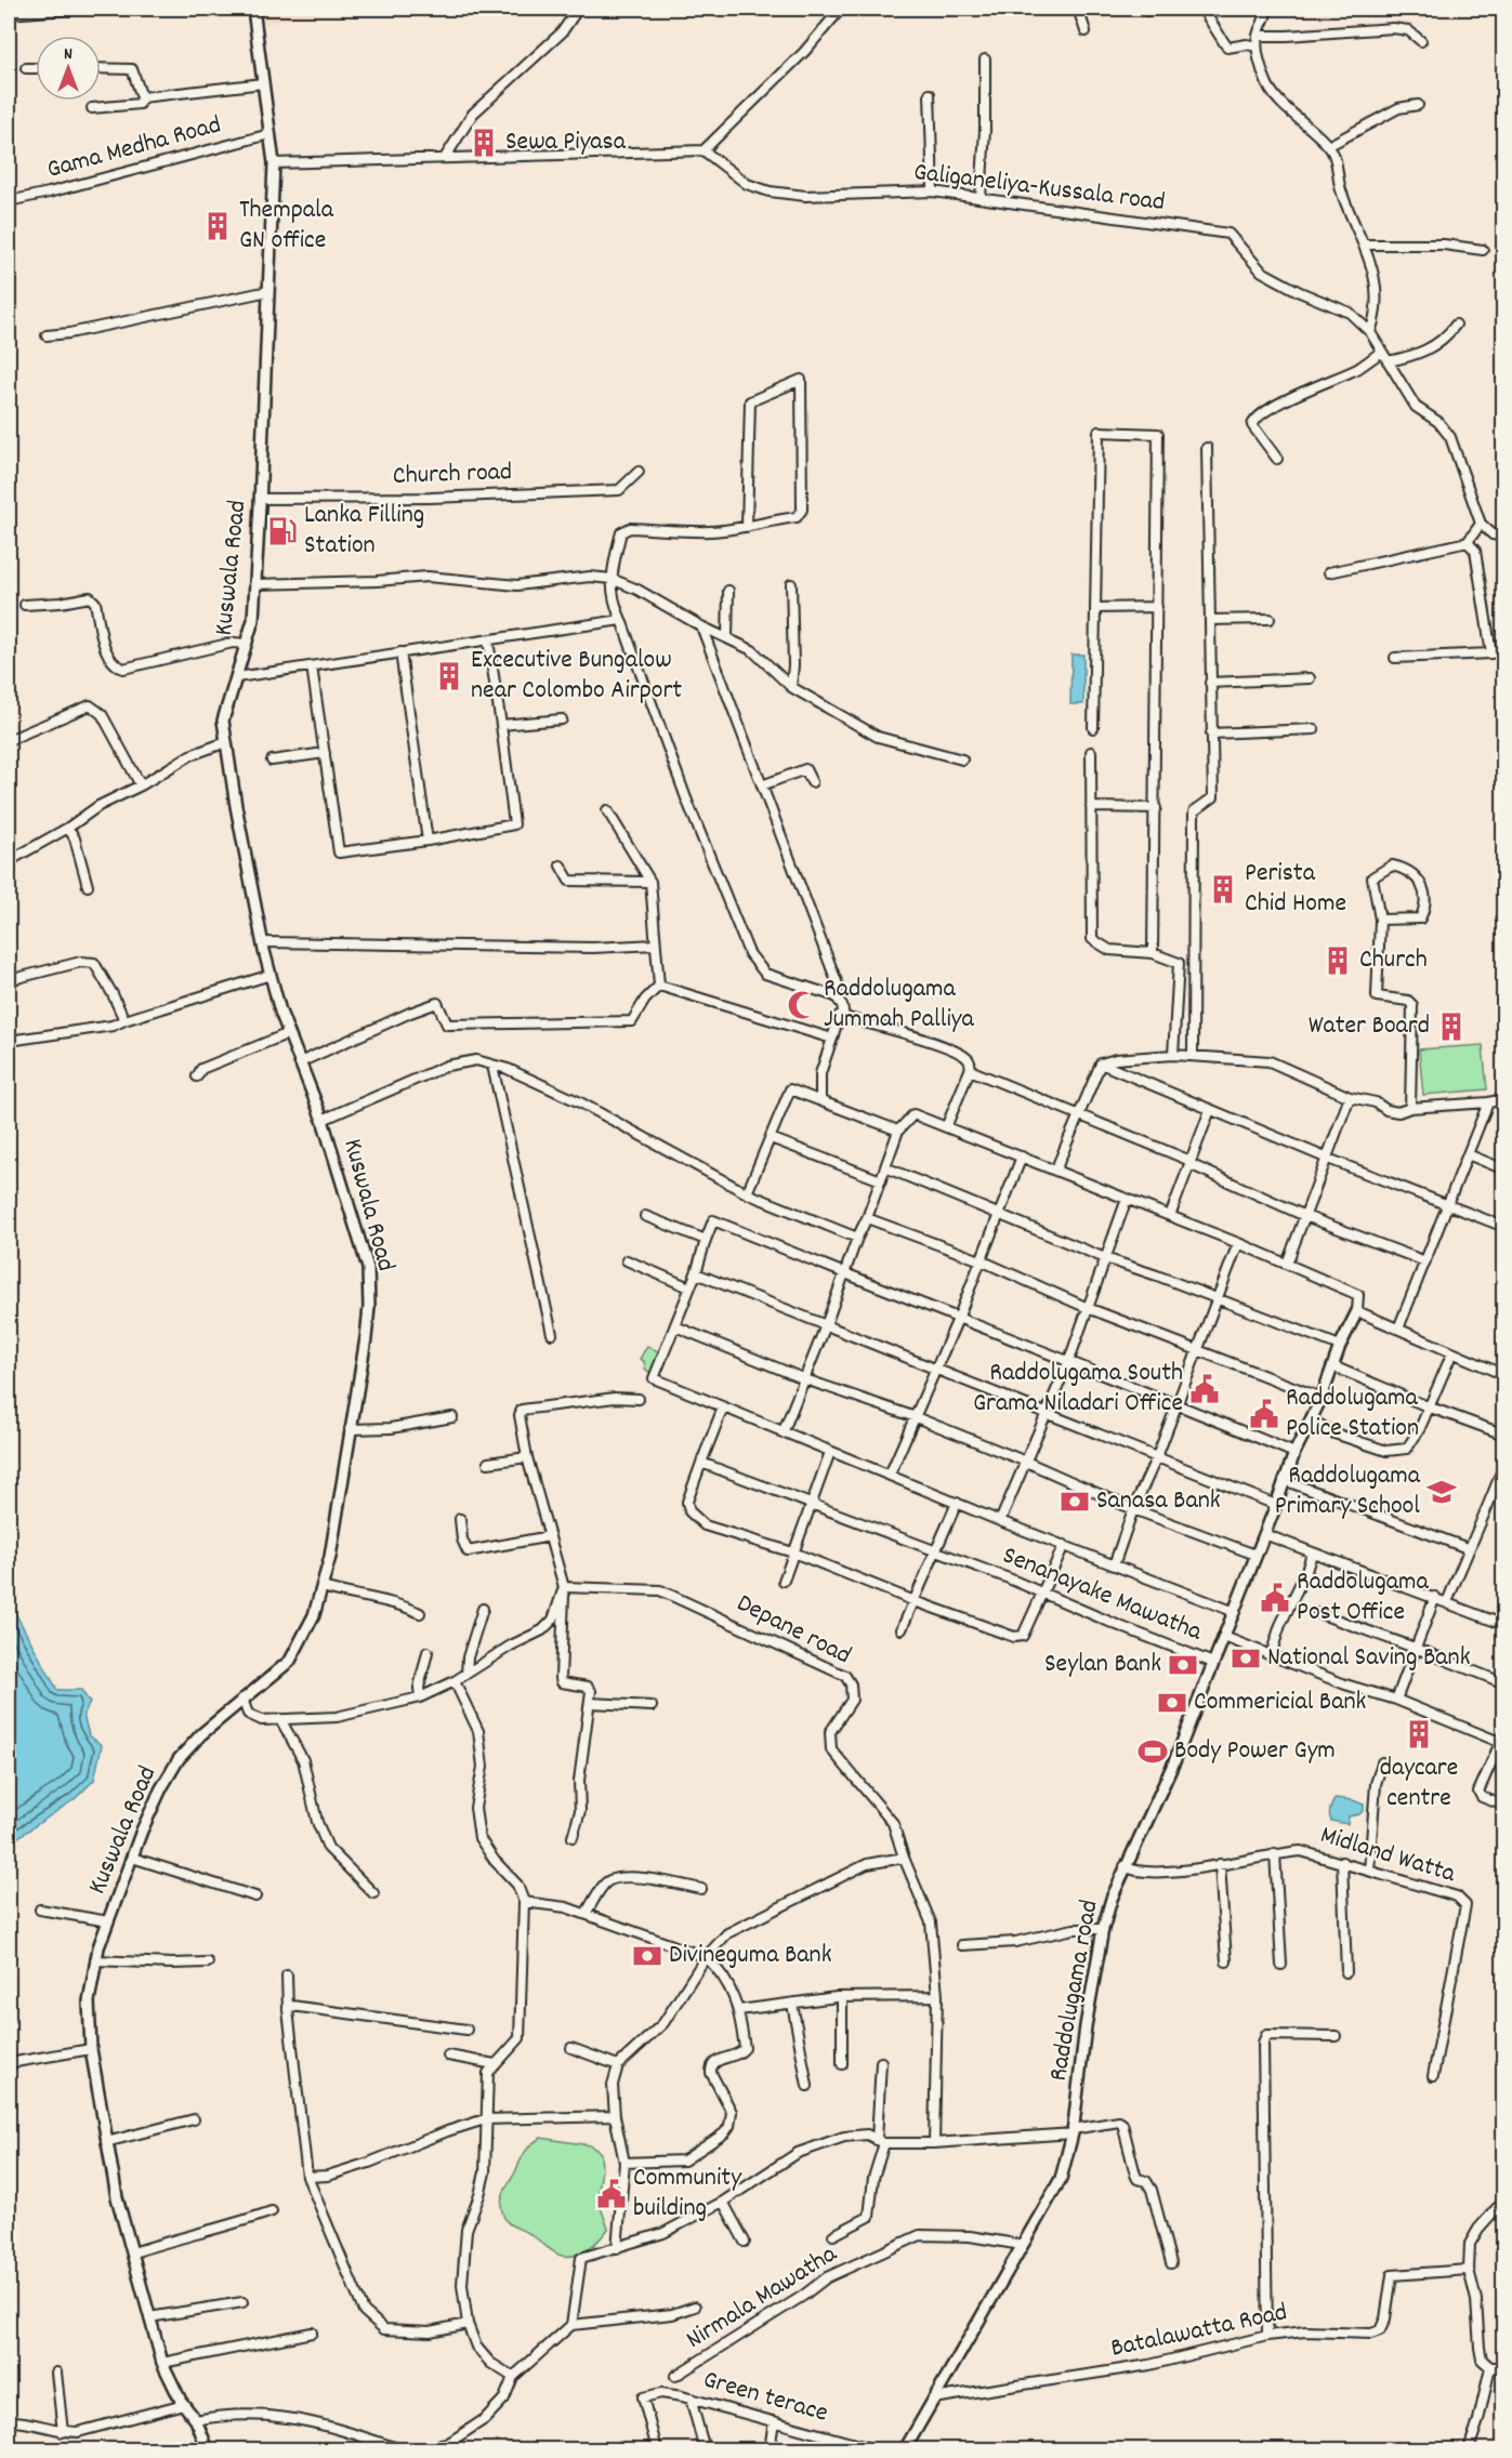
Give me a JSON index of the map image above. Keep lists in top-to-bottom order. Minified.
{"streets":{"street":["Gama Medha Road","Galiganeliya-Kussala road","Church road","Kuswala Road","Senanayake Mawatha","Depane road","Midland Watta","Raddolugama road","Nirmala Mawatha","Batalawatta Road","Green terace"]},"crossings":[["Gama Medha Road","Kuswala Road"],["Church road","Kuswala Road"],["Senanayake Mawatha","Raddolugama road"],["Midland Watta","Raddolugama road"],["Raddolugama road","Nirmala Mawatha"],["Raddolugama road","Batalawatta Road"]],"places":{"building":["Sewa Piyasa","Thempala GN office","Excecutive Bungalow near Colombo Airport","Perista Chid Home","Church","Water Board","daycare centre"],"fuel station":["Lanka Filling Station"],"mosque":["Raddolugama Jummah Palliya"],"public building":["Raddolugama South Grama Niladari Office","Raddolugama Police Station","Raddolugama Post Office","Community building"],"school or university":["Raddolugama Primary School"],"bank":["Sanasa Bank","National Saving Bank","Seylan Bank","Commericial Bank","Divineguma Bank"],"sports":["Body Power Gym"]},"north":"top"}
